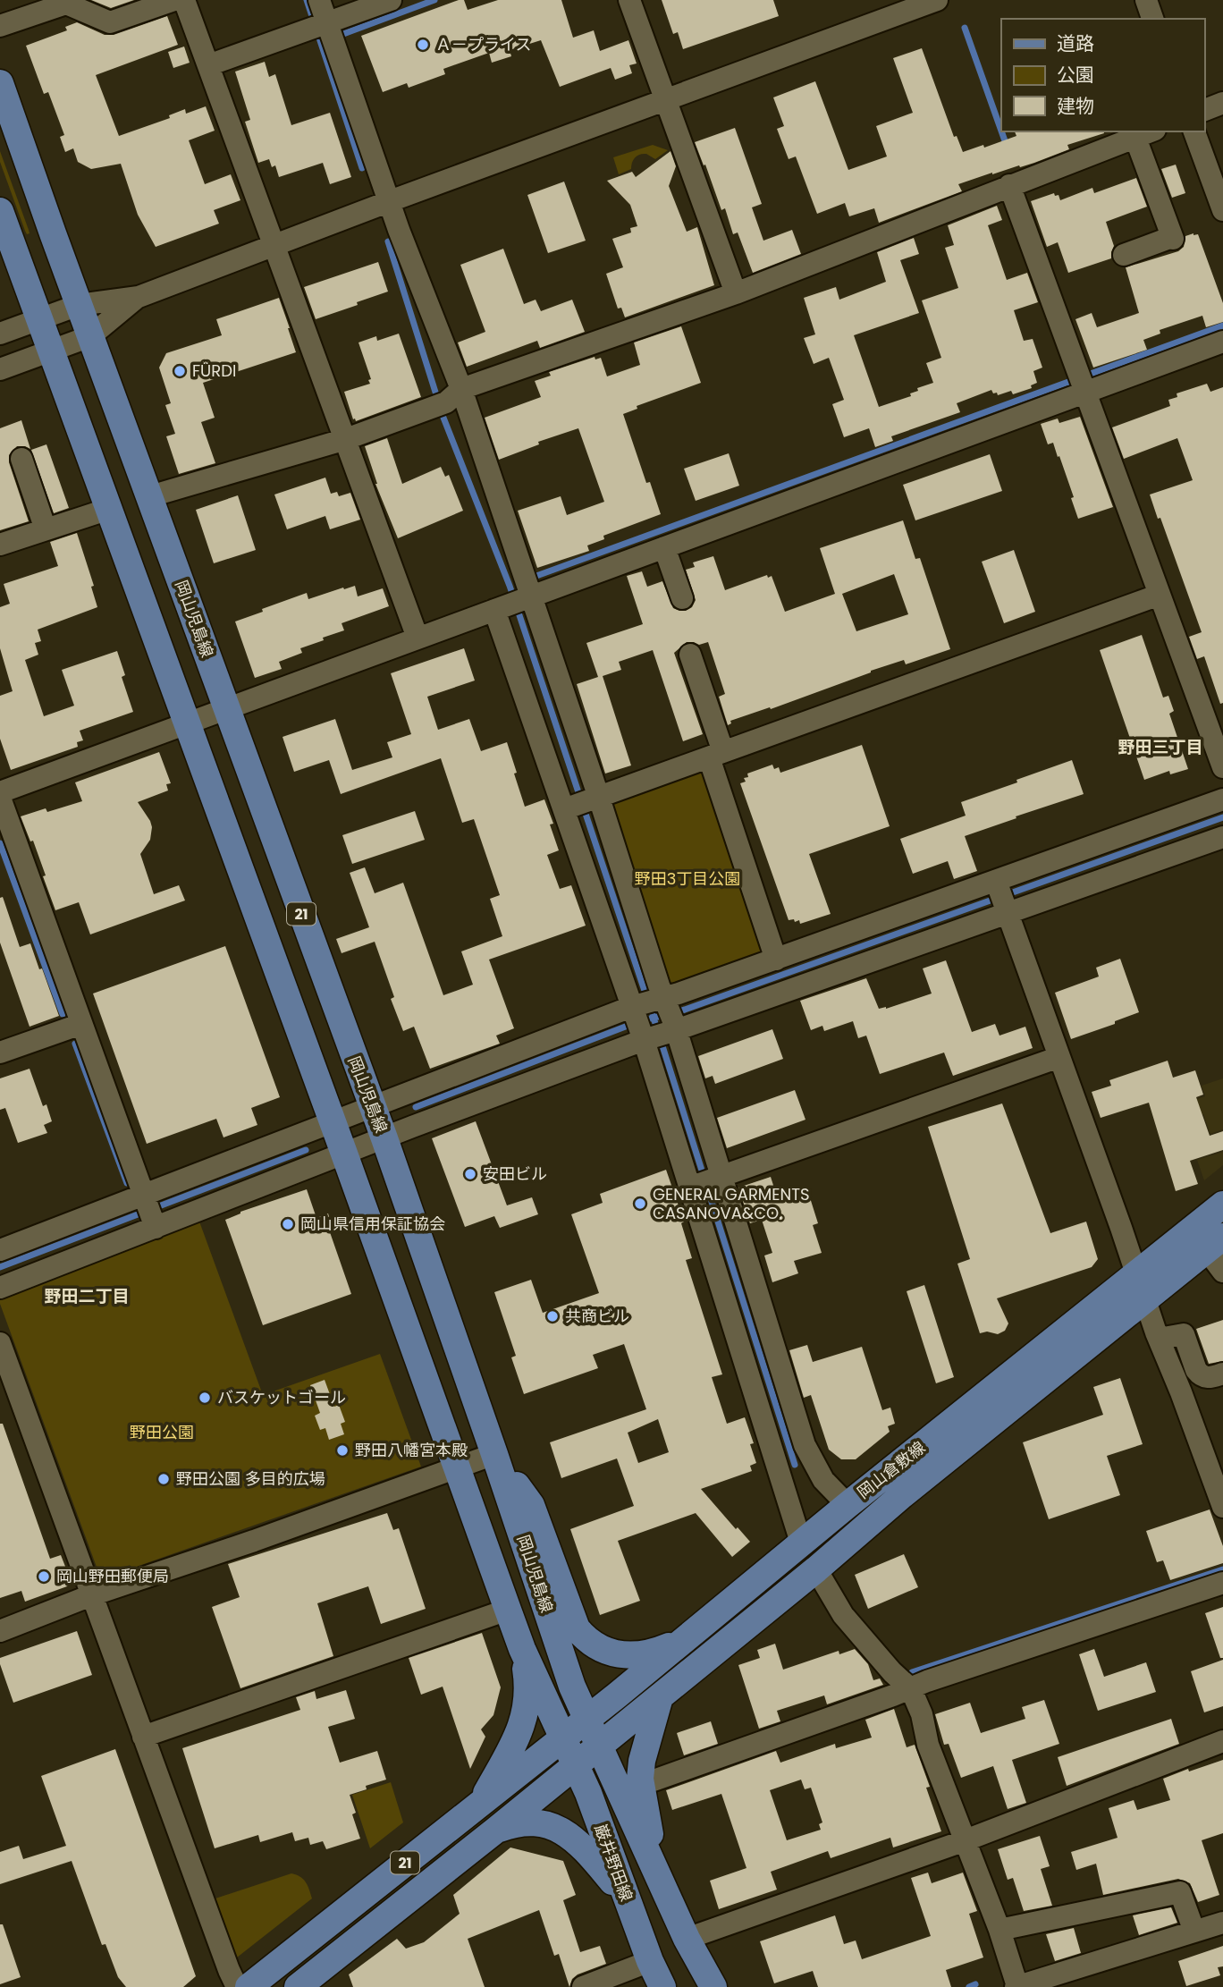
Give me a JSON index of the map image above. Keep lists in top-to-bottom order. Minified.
{"streets":{"main road":["岡山児島線","21","岡山倉敷線","巌井野田線"]},"crossings":[["岡山児島線","21"],["岡山児島線","岡山倉敷線"],["岡山児島線","巌井野田線"],["21","岡山倉敷線"],["21","巌井野田線"],["岡山倉敷線","巌井野田線"]],"districts":["野田三丁目","野田二丁目"],"parks":["野田3丁目公園","野田公園"],"places":["Ａ－プライス","FÜRDI","安田ビル","GENERAL GARMENTS CASANOVA&CO.","岡山県信用保証協会","共商ビル","バスケットゴール","野田八幡宮本殿","野田公園 多目的広場","岡山野田郵便局"],"legend":["道路","公園","建物"]}
